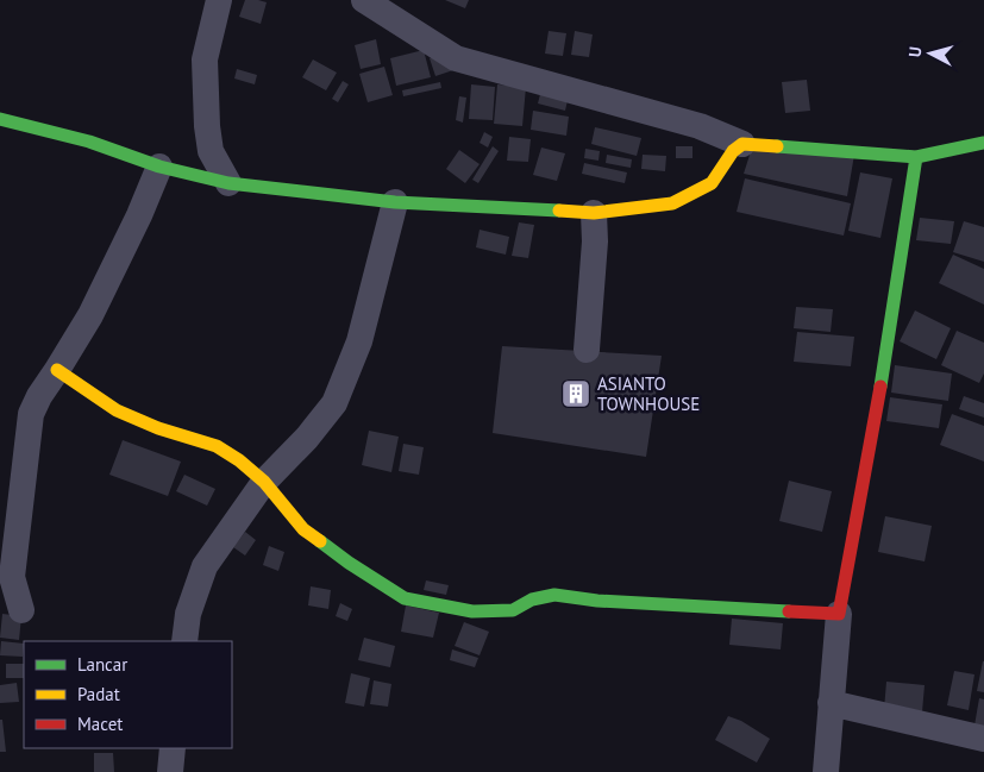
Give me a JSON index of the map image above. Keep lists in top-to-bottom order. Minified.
{"places":{"building":["ASIANTO TOWNHOUSE"]},"legend":["Lancar","Padat","Macet"],"north":"left"}
